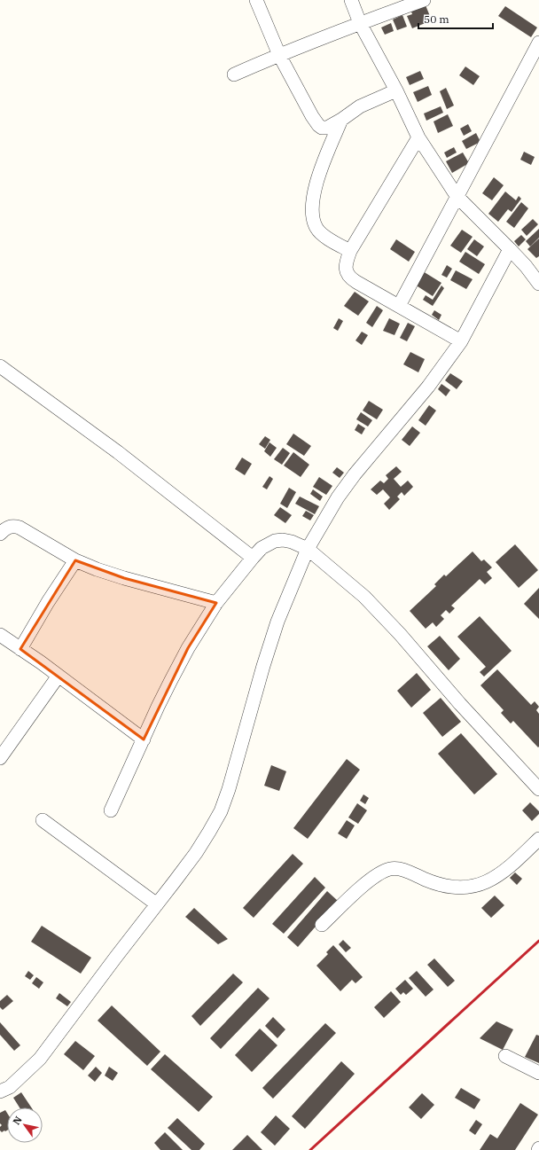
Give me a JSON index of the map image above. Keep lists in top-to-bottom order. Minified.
{"scale_bar":"50 m","north":"top left"}
